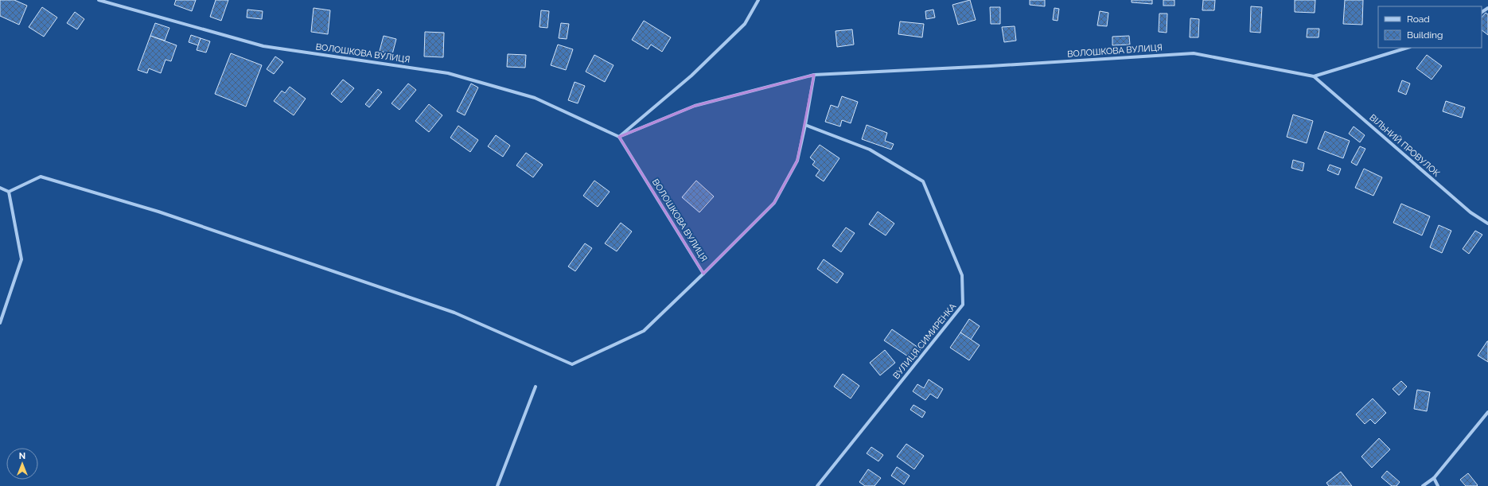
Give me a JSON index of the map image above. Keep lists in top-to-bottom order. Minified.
{"streets":{"street":["ВОЛОШКОВА ВУЛИЦЯ","ВІЛЬНИЙ ПРОВУЛОК","ВУЛИЦЯ СИМИРЕНКА"]},"crossings":[["ВОЛОШКОВА ВУЛИЦЯ","ВІЛЬНИЙ ПРОВУЛОК"],["ВОЛОШКОВА ВУЛИЦЯ","ВУЛИЦЯ СИМИРЕНКА"]],"legend":["Road","Building"],"north":"top"}
